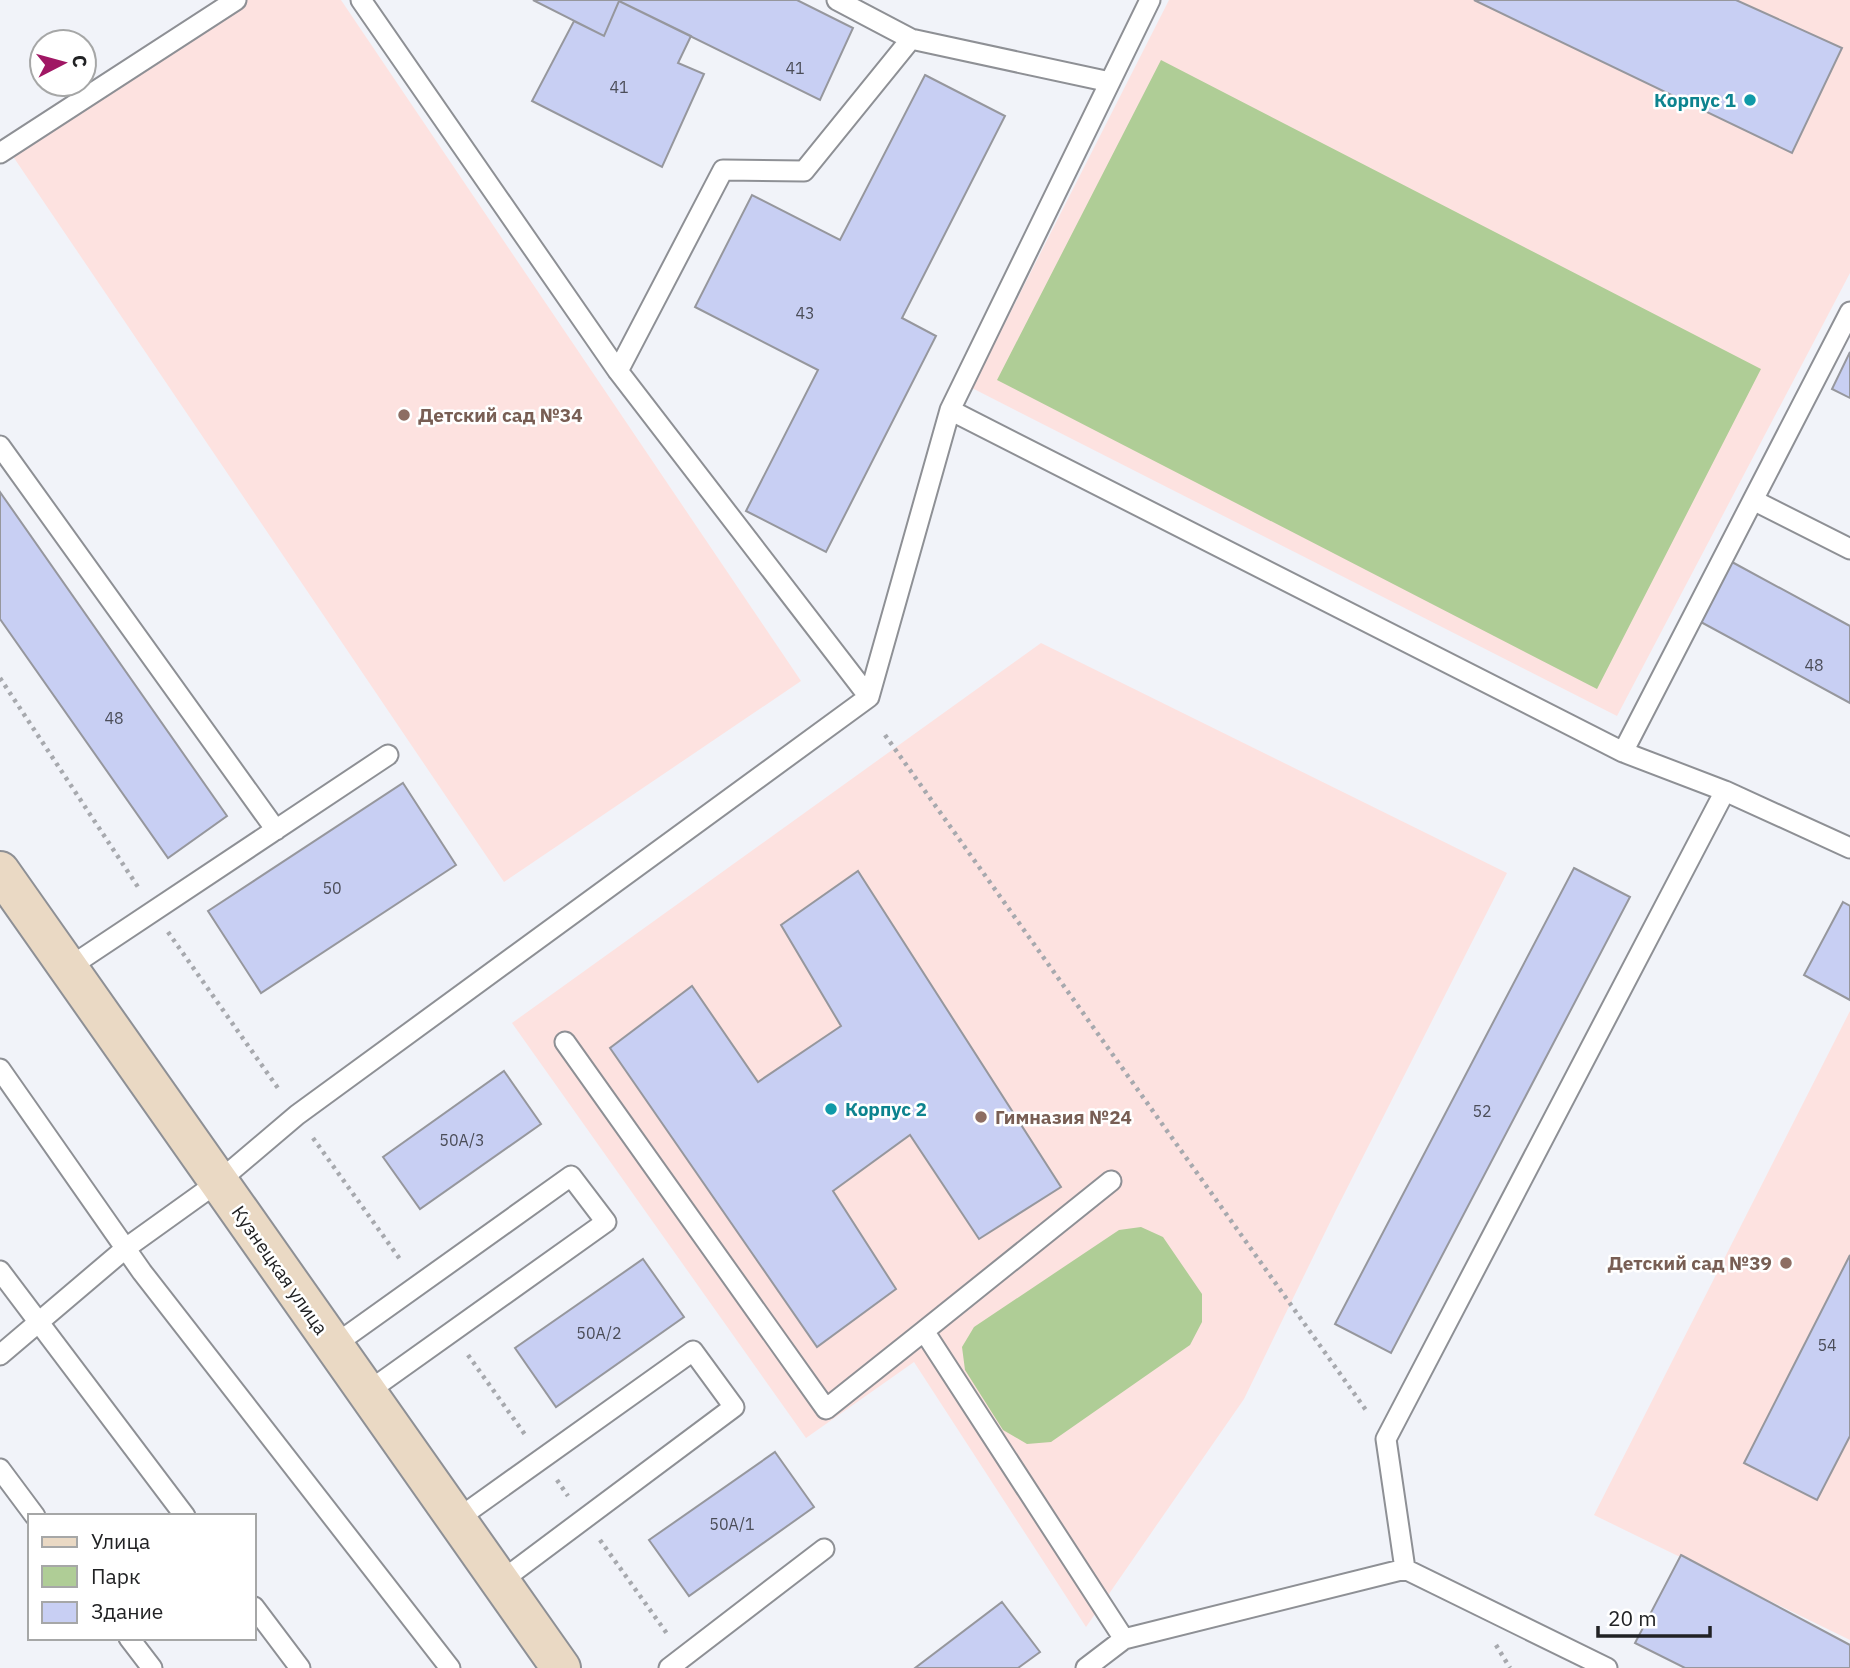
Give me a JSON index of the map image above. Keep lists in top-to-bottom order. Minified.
{"streets":{"main road":["Кузнецкая улица"]},"places":["Корпус 1","Детский сад №34","Корпус 2","Гимназия №24","Детский сад №39"],"house_numbers":["41","41","43","48","48","50","52","50А/3","50А/2","54","50А/1"],"legend":["Улица","Парк","Здание"],"scale_bar":"20 m","north":"right"}
